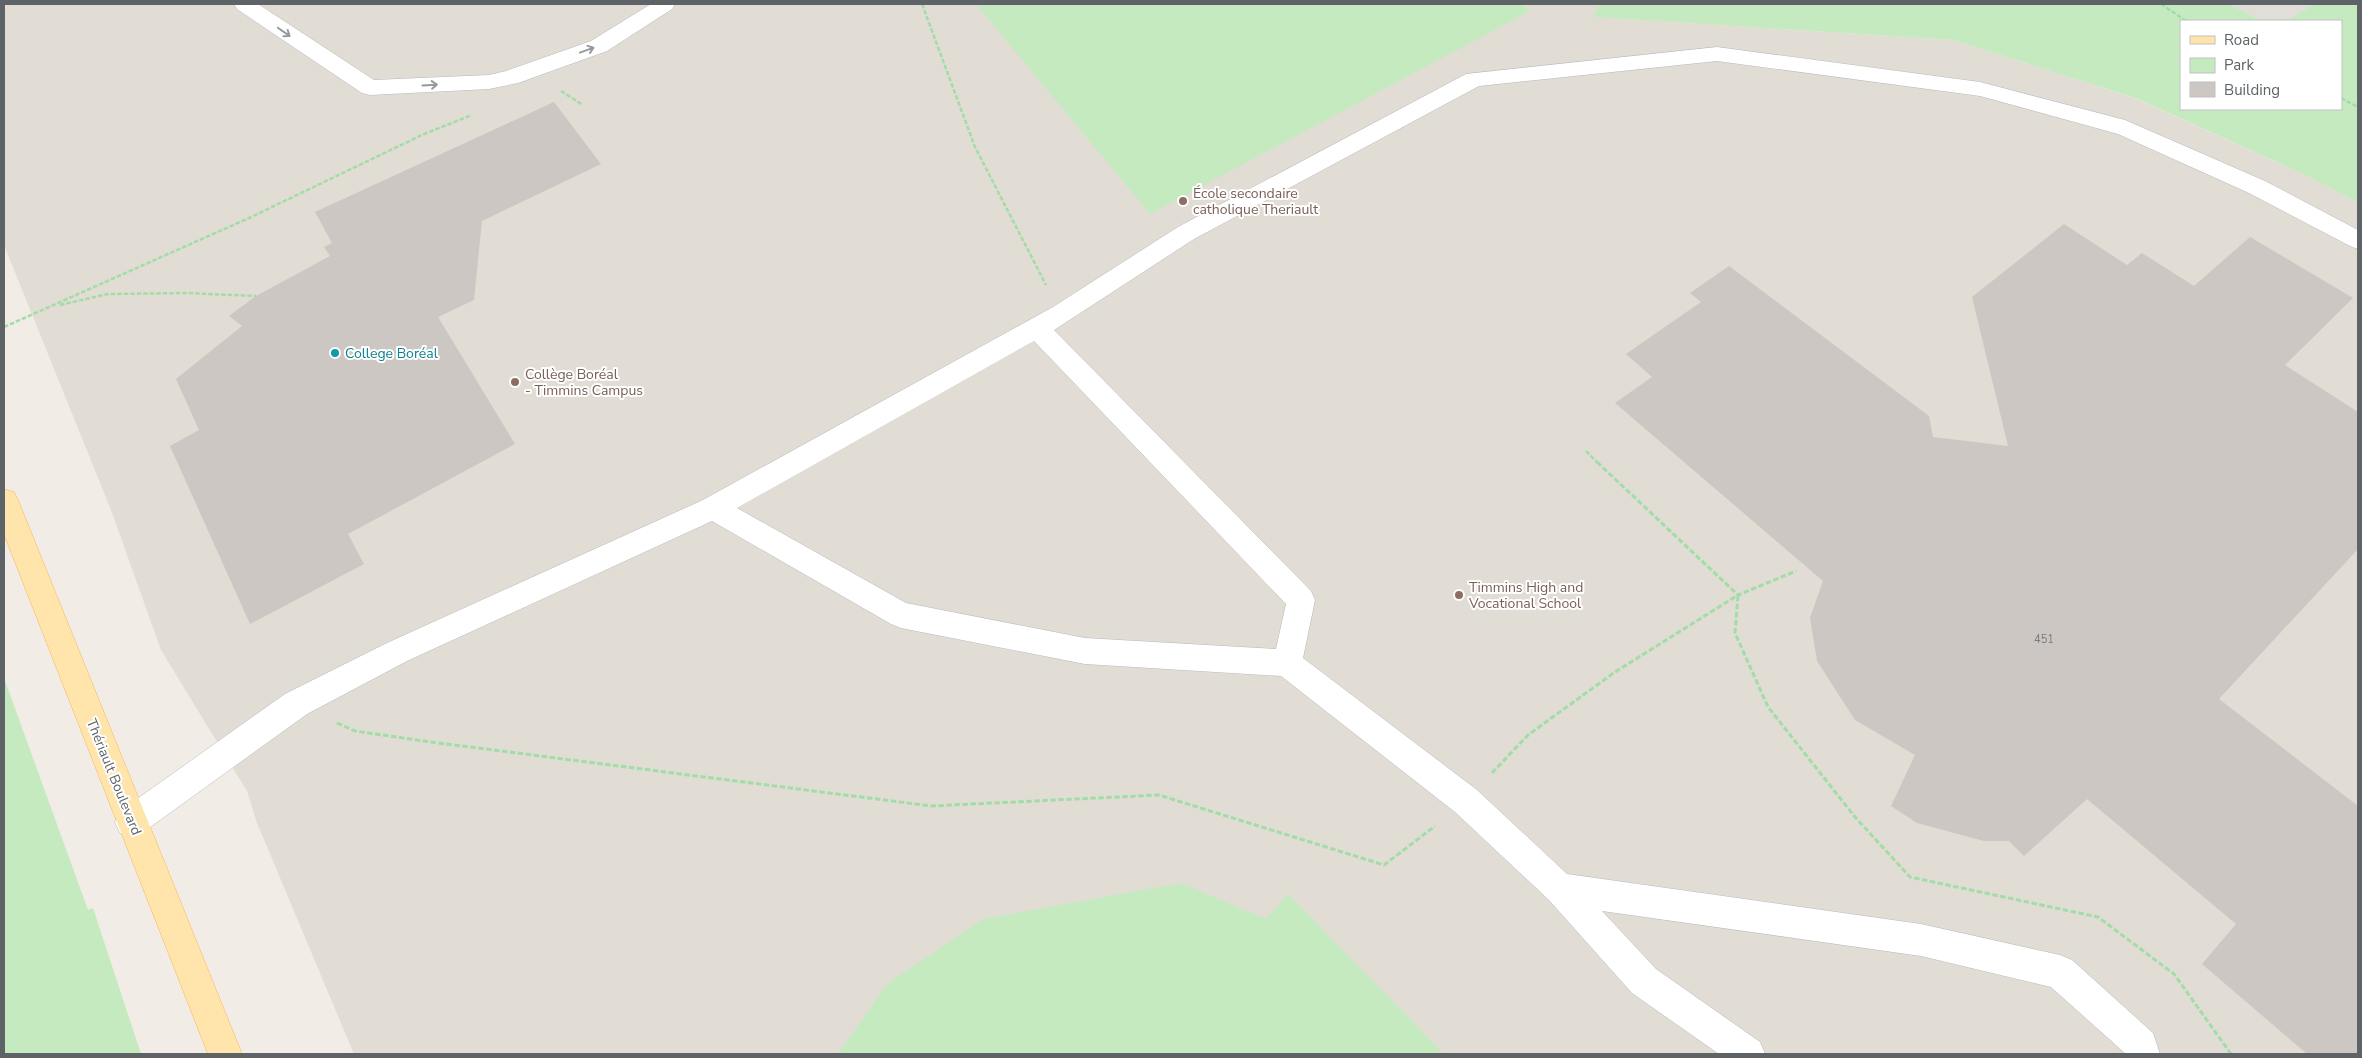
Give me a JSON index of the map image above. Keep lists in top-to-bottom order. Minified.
{"streets":{"main road":["Thériault Boulevard"]},"places":["École secondaire catholique Theriault","College Boréal","Collège Boréal - Timmins Campus","Timmins High and Vocational School"],"house_numbers":["451"],"legend":["Road","Park","Building"]}
